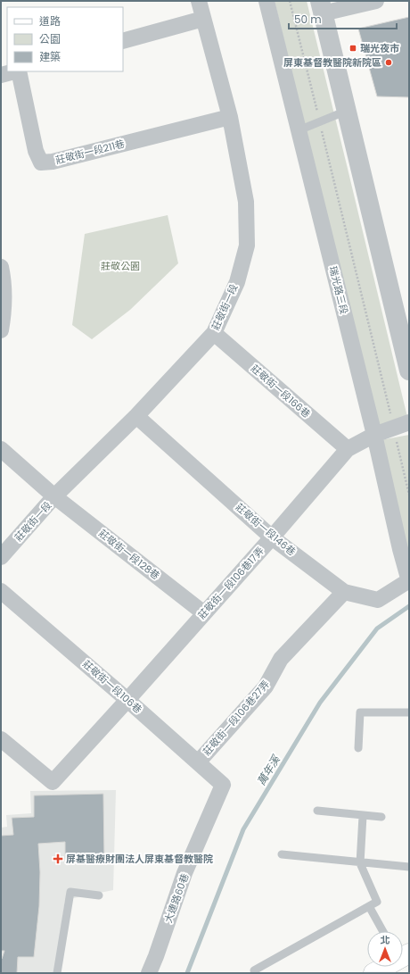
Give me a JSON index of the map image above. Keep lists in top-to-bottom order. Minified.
{"streets":{"street":["莊敬街一段211巷","瑞光路三段","莊敬街一段","莊敬街一段166巷","莊敬街一段146巷","莊敬街一段128巷","莊敬街一段106巷17弄","莊敬街一段106巷","莊敬街一段106巷27弄","大連路60巷"]},"crossings":[["莊敬街一段211巷","莊敬街一段"],["瑞光路三段","莊敬街一段146巷"],["莊敬街一段","莊敬街一段166巷"],["莊敬街一段","莊敬街一段146巷"],["莊敬街一段","莊敬街一段128巷"],["莊敬街一段166巷","莊敬街一段106巷17弄"],["莊敬街一段146巷","莊敬街一段106巷17弄"],["莊敬街一段146巷","莊敬街一段106巷27弄"],["莊敬街一段128巷","莊敬街一段106巷17弄"],["莊敬街一段106巷17弄","莊敬街一段106巷"],["莊敬街一段106巷","莊敬街一段106巷27弄"],["莊敬街一段106巷","大連路60巷"]],"water":["萬年溪"],"parks":["莊敬公園"],"places":{"transit":["瑞光夜市"],"other":["屏東基督教醫院新院區"],"health":["屏基醫療財團法人屏東基督教醫院"]},"legend":["道路","公園","建築"],"scale_bar":"50 m","north":"top"}
